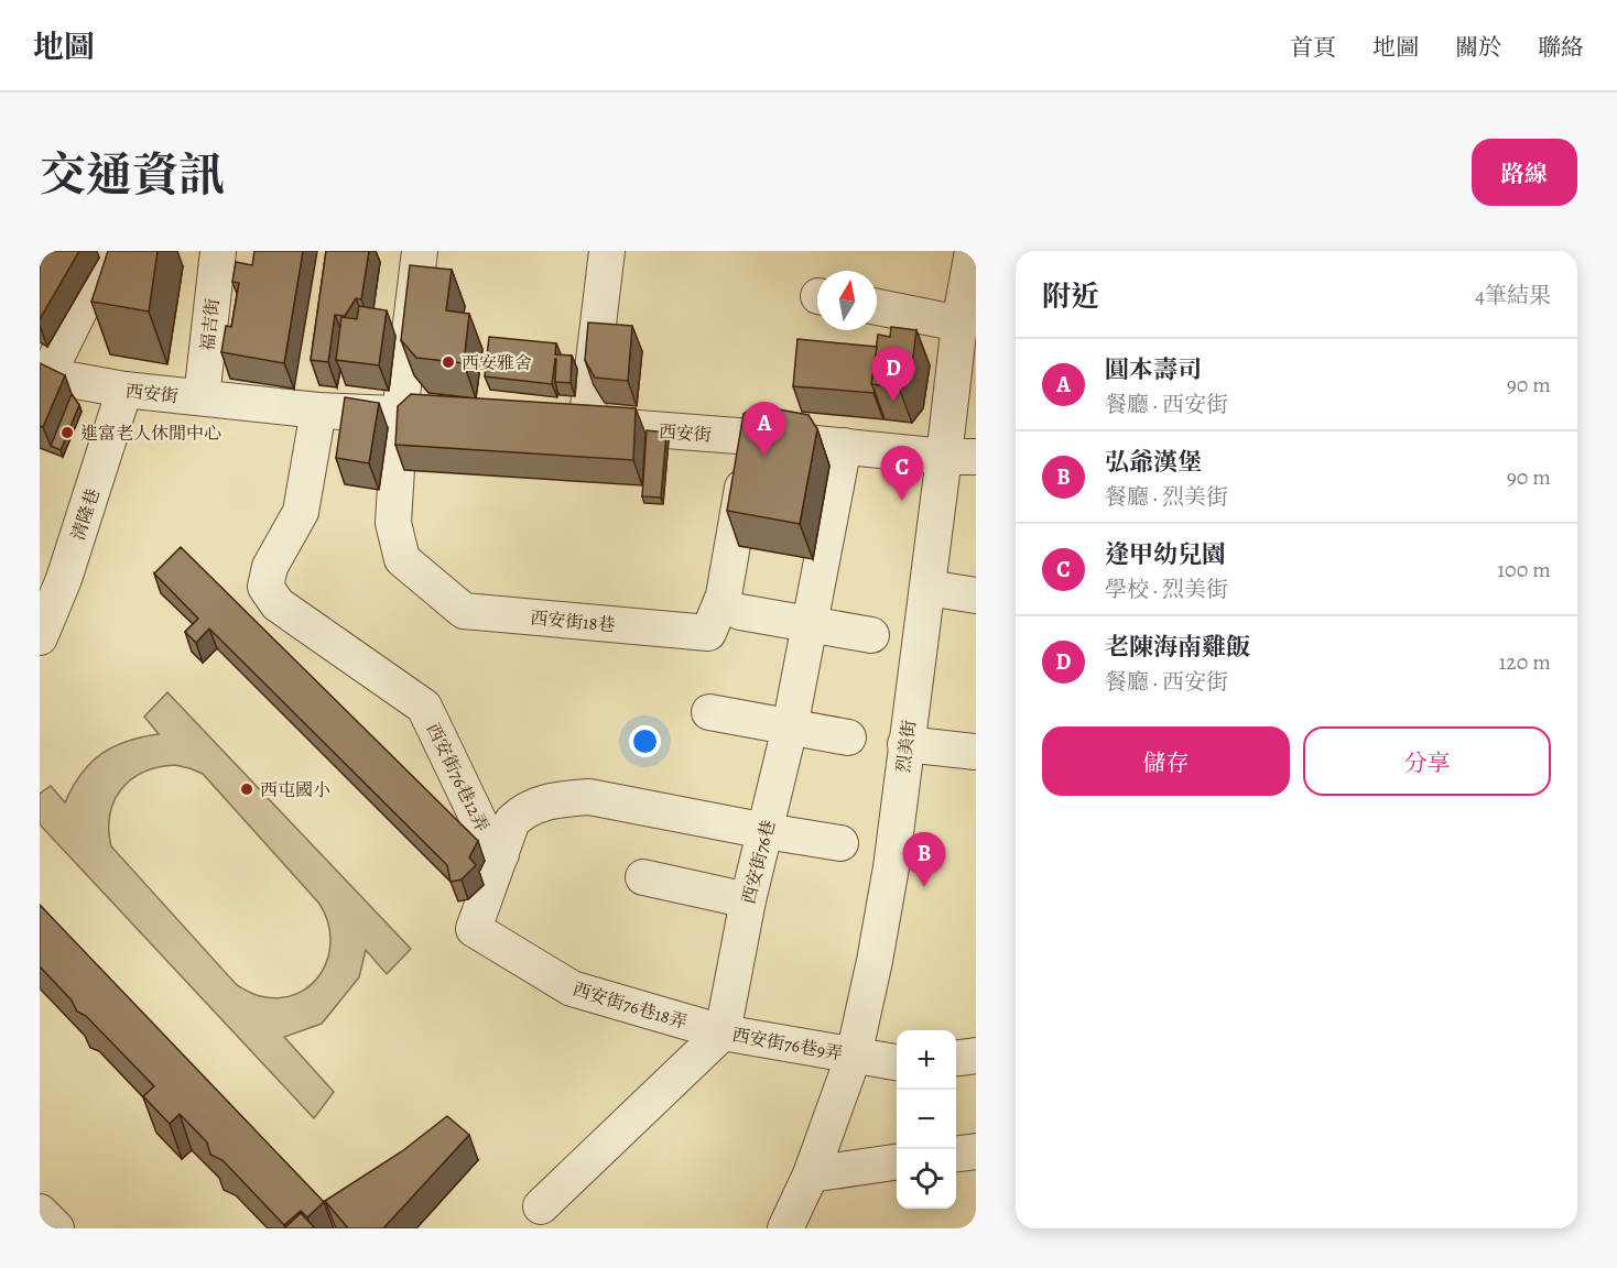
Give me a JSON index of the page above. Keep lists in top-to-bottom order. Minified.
{"streets":{"street":["福吉街","西安街","清隆巷","西安街18巷","烈美街","西安街76巷12弄","西安街76巷","西安街76巷18弄","西安街76巷9弄"]},"crossings":[["福吉街","西安街"],["西安街","清隆巷"],["西安街","西安街18巷"],["西安街","烈美街"],["西安街","西安街76巷12弄"],["西安街","西安街76巷"],["烈美街","西安街76巷9弄"],["西安街76巷12弄","西安街76巷"],["西安街76巷12弄","西安街76巷18弄"],["西安街76巷","西安街76巷18弄"],["西安街76巷","西安街76巷9弄"],["西安街76巷18弄","西安街76巷9弄"]],"places":["西安雅舍","進富老人休閒中心","西屯國小"],"north":"top","page":{"header":"地圖","nav":["首頁","地圖","關於","聯絡"],"title":"交通資訊","buttons":["路線",["儲存","分享"]],"heading":["附近","4筆結果"],"list":[{"mark":"A","name":"圓本壽司","note":"餐廳 · 西安街","value":"90 m"},{"mark":"B","name":"弘爺漢堡","note":"餐廳 · 烈美街","value":"90 m"},{"mark":"C","name":"逢甲幼兒園","note":"學校 · 烈美街","value":"100 m"},{"mark":"D","name":"老陳海南雞飯","note":"餐廳 · 西安街","value":"120 m"}],"pins":["D","A","C","B"],"map_buttons":["+","−"]}}
